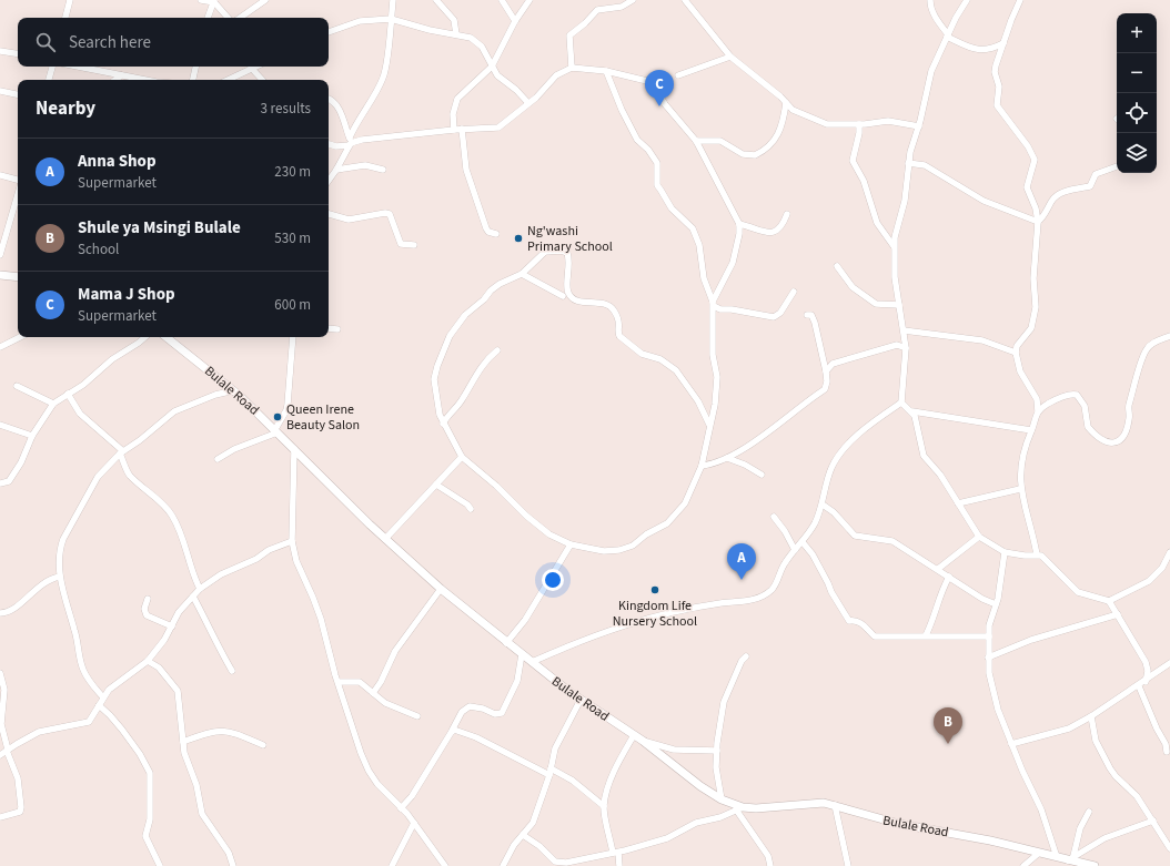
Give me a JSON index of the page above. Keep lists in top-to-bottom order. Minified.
{"streets":{"street":["Bulale Road"]},"places":["Ng'washi Primary School","Queen Irene Beauty Salon","Kingdom Life Nursery School"],"page":{"map_buttons":["+","−"],"search":"Search here","pins":["C","A","B"],"heading":["Nearby","3 results"],"list":[{"mark":"A","name":"Anna Shop","note":"Supermarket","value":"230 m"},{"mark":"B","name":"Shule ya Msingi Bulale","note":"School","value":"530 m"},{"mark":"C","name":"Mama J Shop","note":"Supermarket","value":"600 m"}]}}
